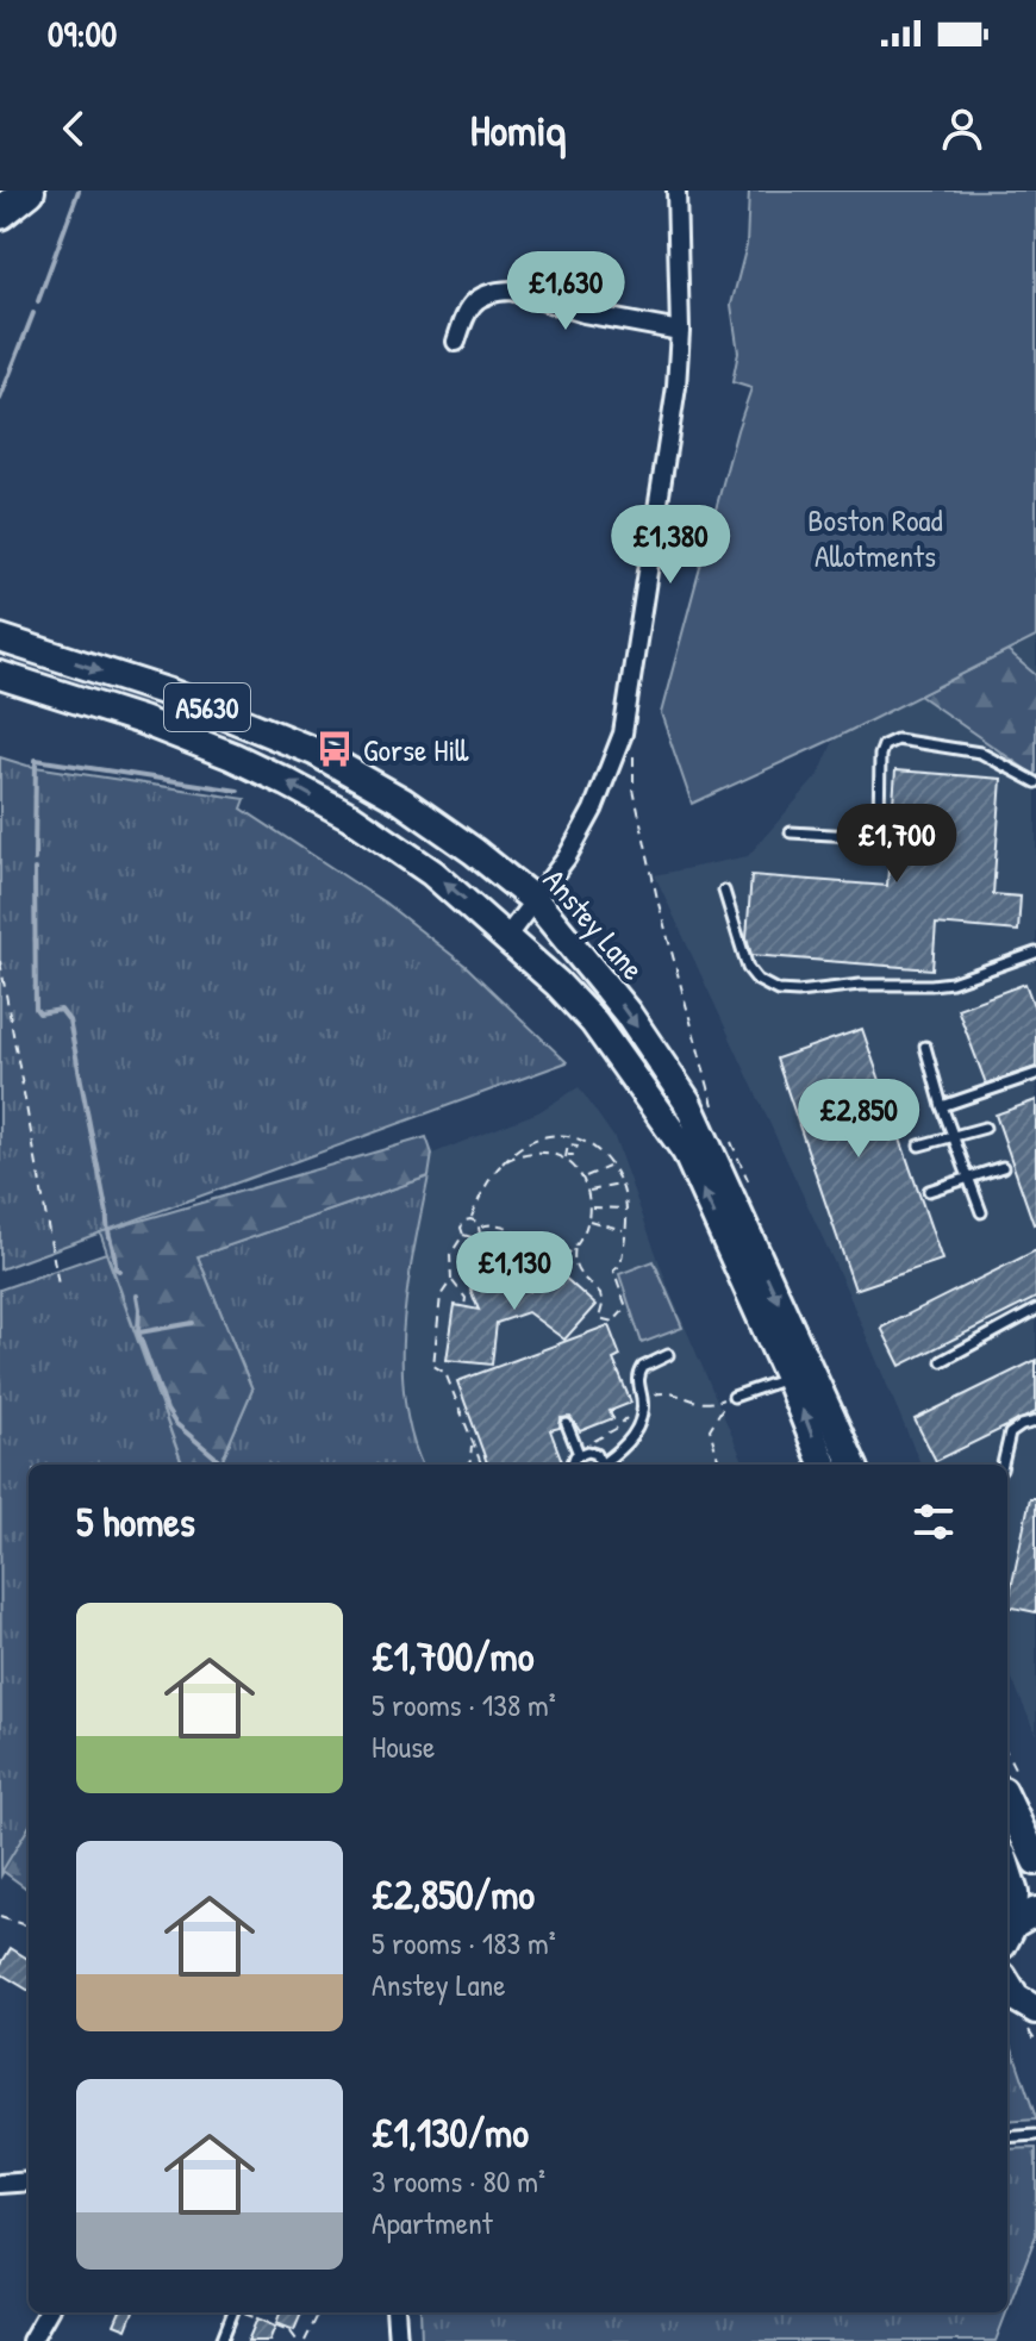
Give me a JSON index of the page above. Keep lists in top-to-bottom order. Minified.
{"streets":{"main road":["A5630","Anstey Lane"]},"parks":["Boston Road Allotments"],"places":{"bus stop":["Gorse Hill"]},"page":{"status":"09:00","header":"Homiq","price":["£1,630","£1,380","£1,700","£2,850","£1,130"],"heading":"5 homes","list":[{"name":"£1,700/mo","note":"5 rooms · 138 m² · House"},{"name":"£2,850/mo","note":"5 rooms · 183 m² · Anstey Lane"},{"name":"£1,130/mo","note":"3 rooms · 80 m² · Apartment"}]}}
